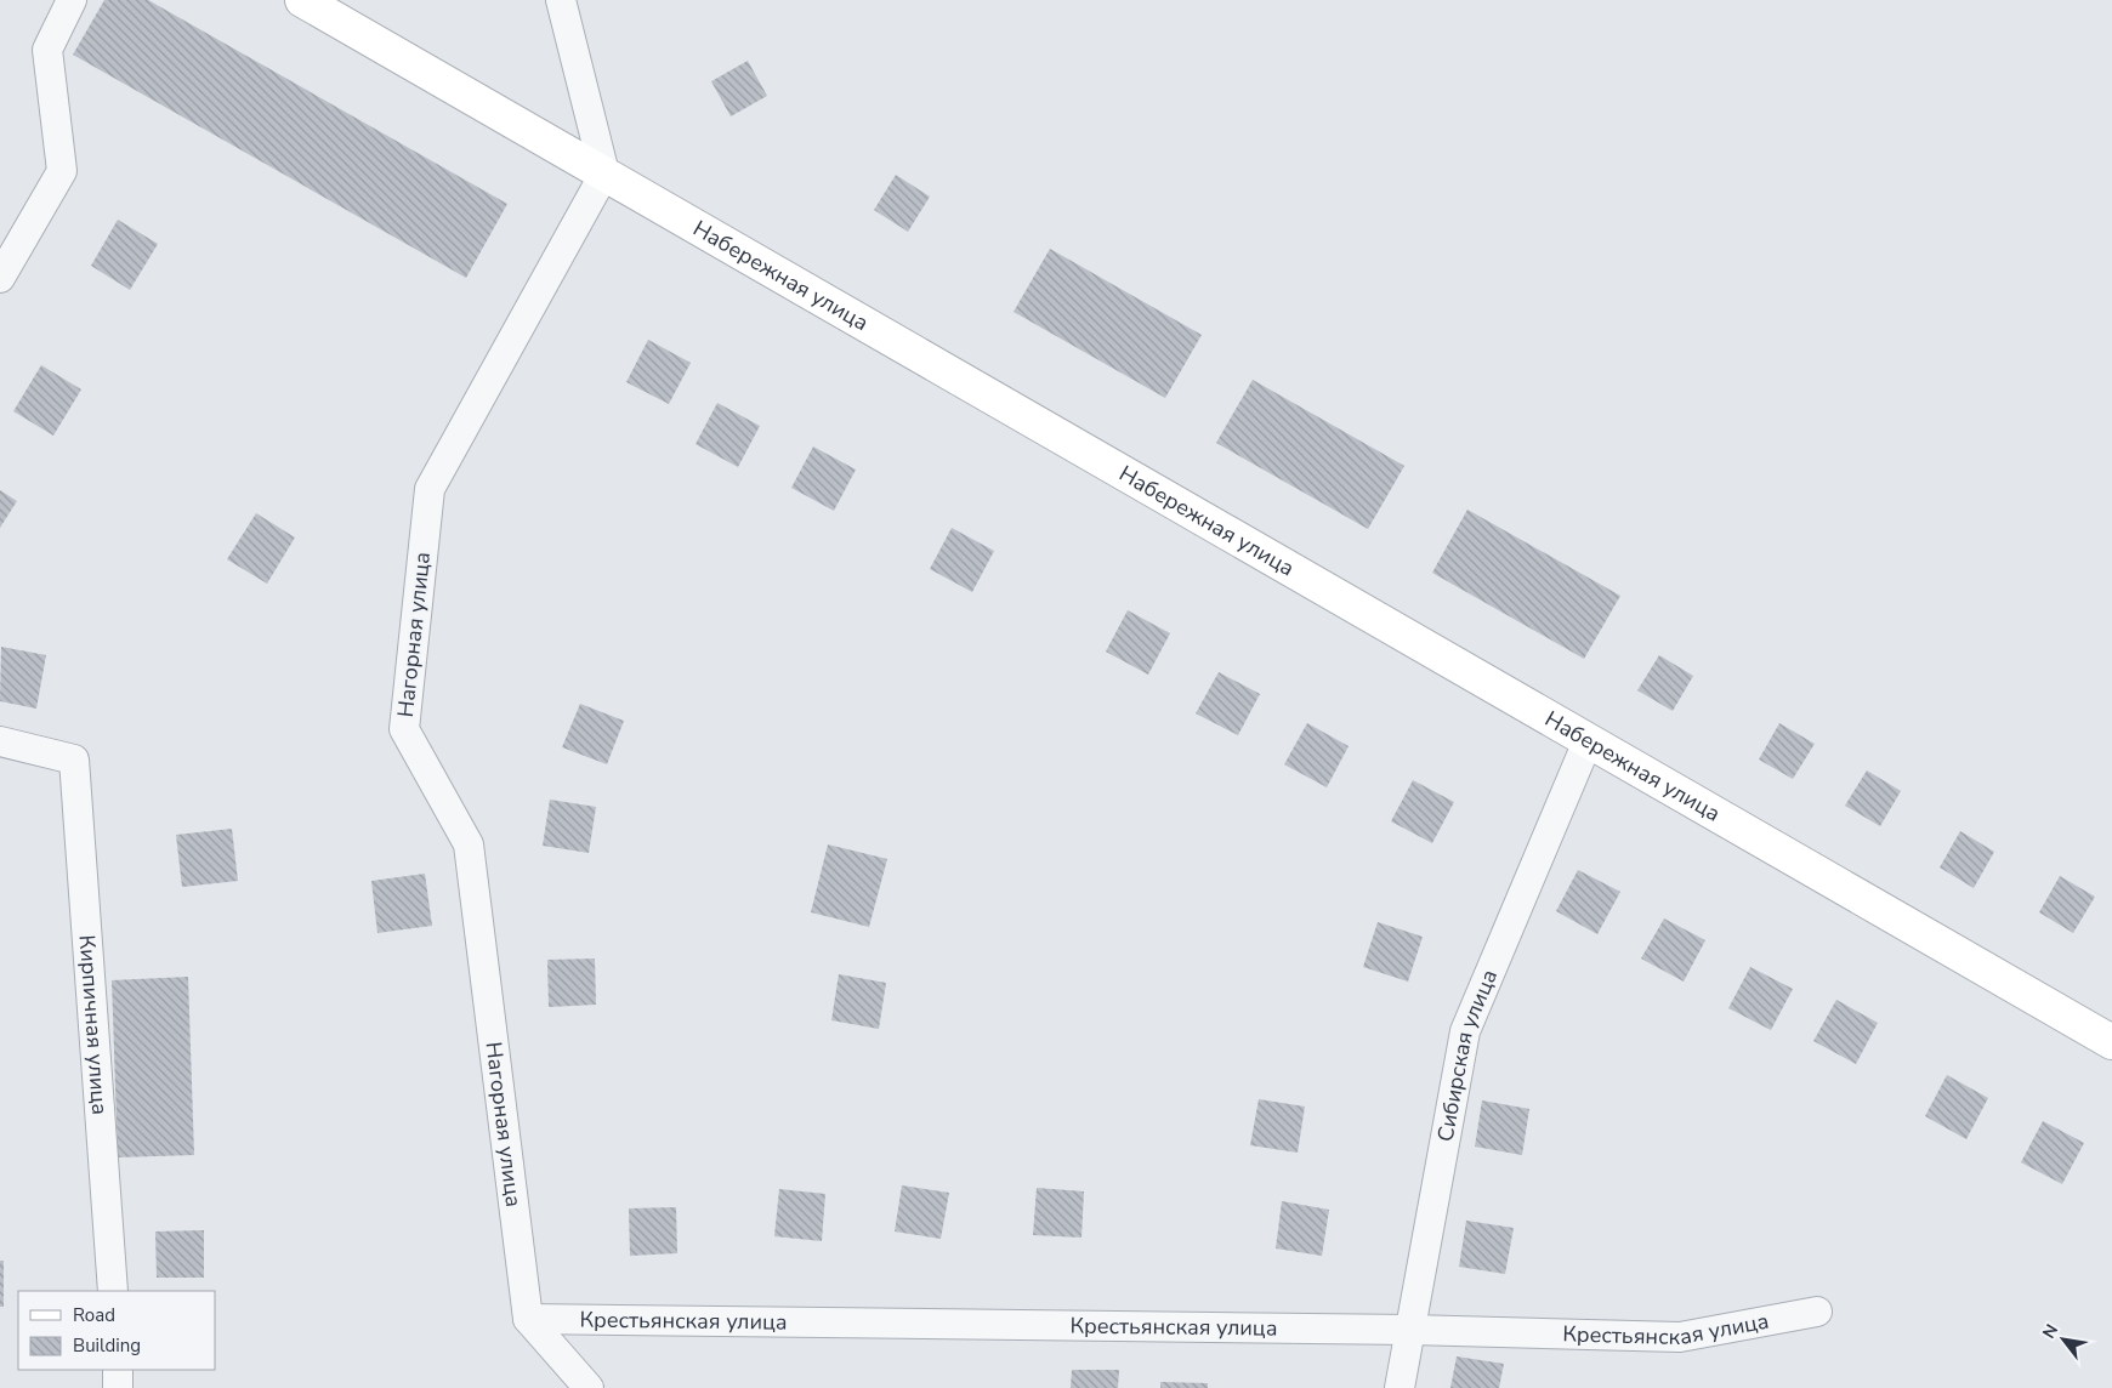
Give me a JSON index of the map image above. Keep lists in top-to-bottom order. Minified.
{"streets":{"street":["Набережная улица","Нагорная улица","Кирпичная улица","Сибирская улица","Крестьянская улица"]},"crossings":[["Набережная улица","Нагорная улица"],["Набережная улица","Сибирская улица"],["Нагорная улица","Крестьянская улица"],["Сибирская улица","Крестьянская улица"]],"legend":["Road","Building"],"north":"top left"}
